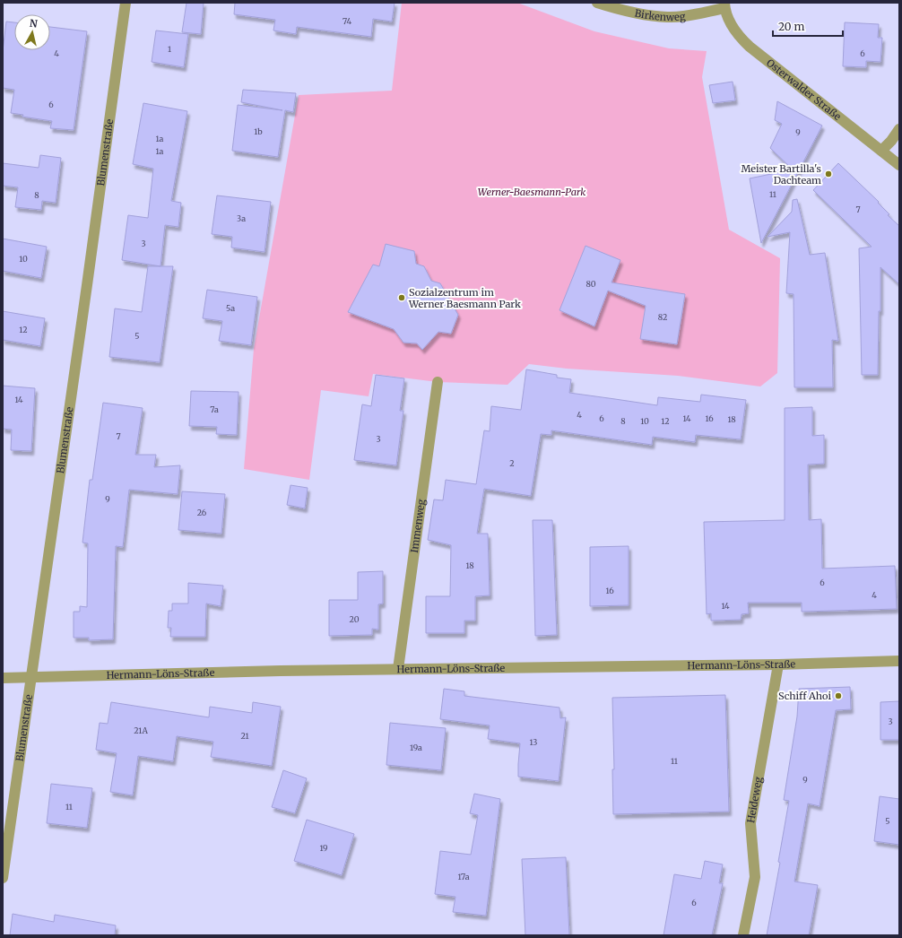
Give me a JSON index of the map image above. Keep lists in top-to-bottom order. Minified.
{"streets":{"street":["Birkenweg","Osterwalder Straße","Blumenstraße","Immenweg","Hermann-Löns-Straße","Heideweg"]},"crossings":[["Birkenweg","Osterwalder Straße"],["Blumenstraße","Hermann-Löns-Straße"],["Immenweg","Hermann-Löns-Straße"],["Hermann-Löns-Straße","Heideweg"]],"parks":["Werner-Baesmann-Park"],"places":["Meister Bartilla's Dachteam","Sozialzentrum im Werner Baesmann Park","Schiff Ahoi"],"house_numbers":["74","1","4","6","6","1b","9","1a","1a","11","8","7","3a","3","10","80","5a","82","12","5","14","7a","4","6","14","16","18","8","10","12","7","3","2","9","26","18","6","16","4","14","20","3","21A","21","13","19a","11","9","11","5","19","17a","6"],"scale_bar":"20 m","north":"top"}
